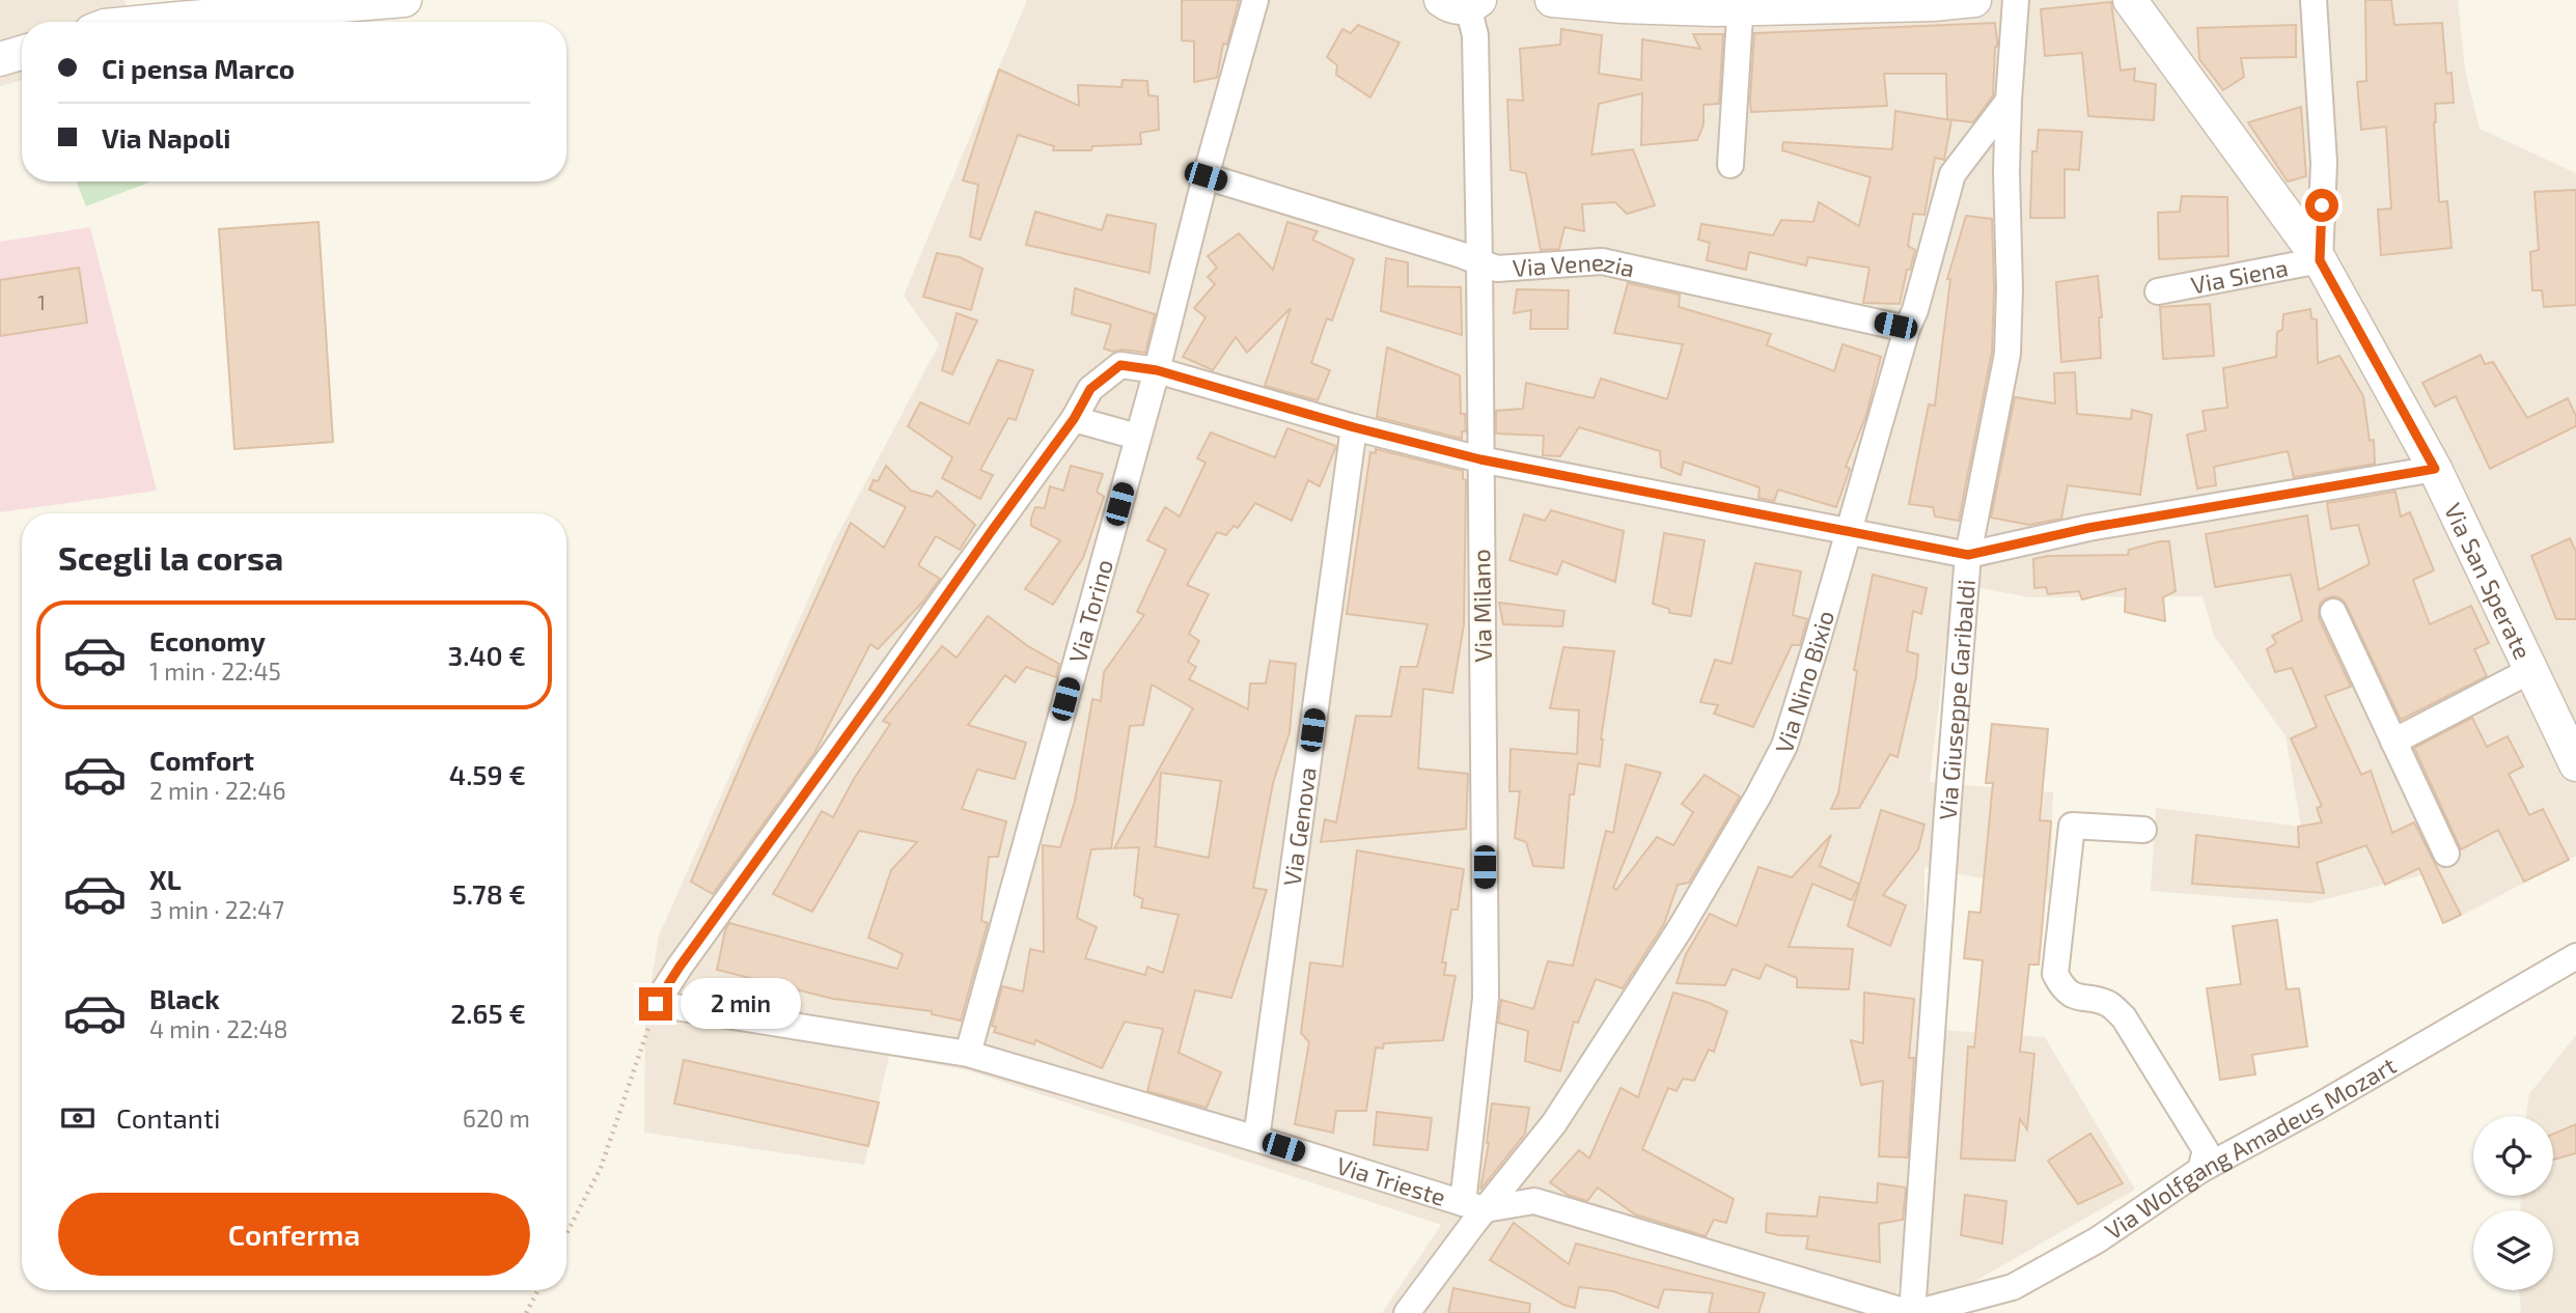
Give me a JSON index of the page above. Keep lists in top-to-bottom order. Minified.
{"streets":{"street":["Via Venezia","Via Siena","Via San Sperate","Via Milano","Via Torino","Via Nino Bixio","Via Giuseppe Garibaldi","Via Genova","Via Wolfgang Amadeus Mozart","Via Trieste"]},"crossings":[["Via Venezia","Via Milano"],["Via Venezia","Via Torino"],["Via Venezia","Via Nino Bixio"],["Via Siena","Via San Sperate"],["Via Milano","Via Nino Bixio"],["Via Milano","Via Trieste"],["Via Torino","Via Trieste"],["Via Nino Bixio","Via Giuseppe Garibaldi"],["Via Nino Bixio","Via Trieste"],["Via Giuseppe Garibaldi","Via Wolfgang Amadeus Mozart"],["Via Giuseppe Garibaldi","Via Trieste"],["Via Genova","Via Trieste"],["Via Wolfgang Amadeus Mozart","Via Trieste"]],"house_numbers":["1"],"page":{"banner":["Ci pensa Marco","Via Napoli"],"heading":"Scegli la corsa","list":[{"name":"Economy","note":"1 min · 22:45","value":"3.40 €"},{"name":"Comfort","note":"2 min · 22:46","value":"4.59 €"},{"name":"XL","note":"3 min · 22:47","value":"5.78 €"},{"name":"Black","note":"4 min · 22:48","value":"2.65 €"}],"bubble":"2 min","pay":["Contanti","620 m"],"buttons":"Conferma"}}
